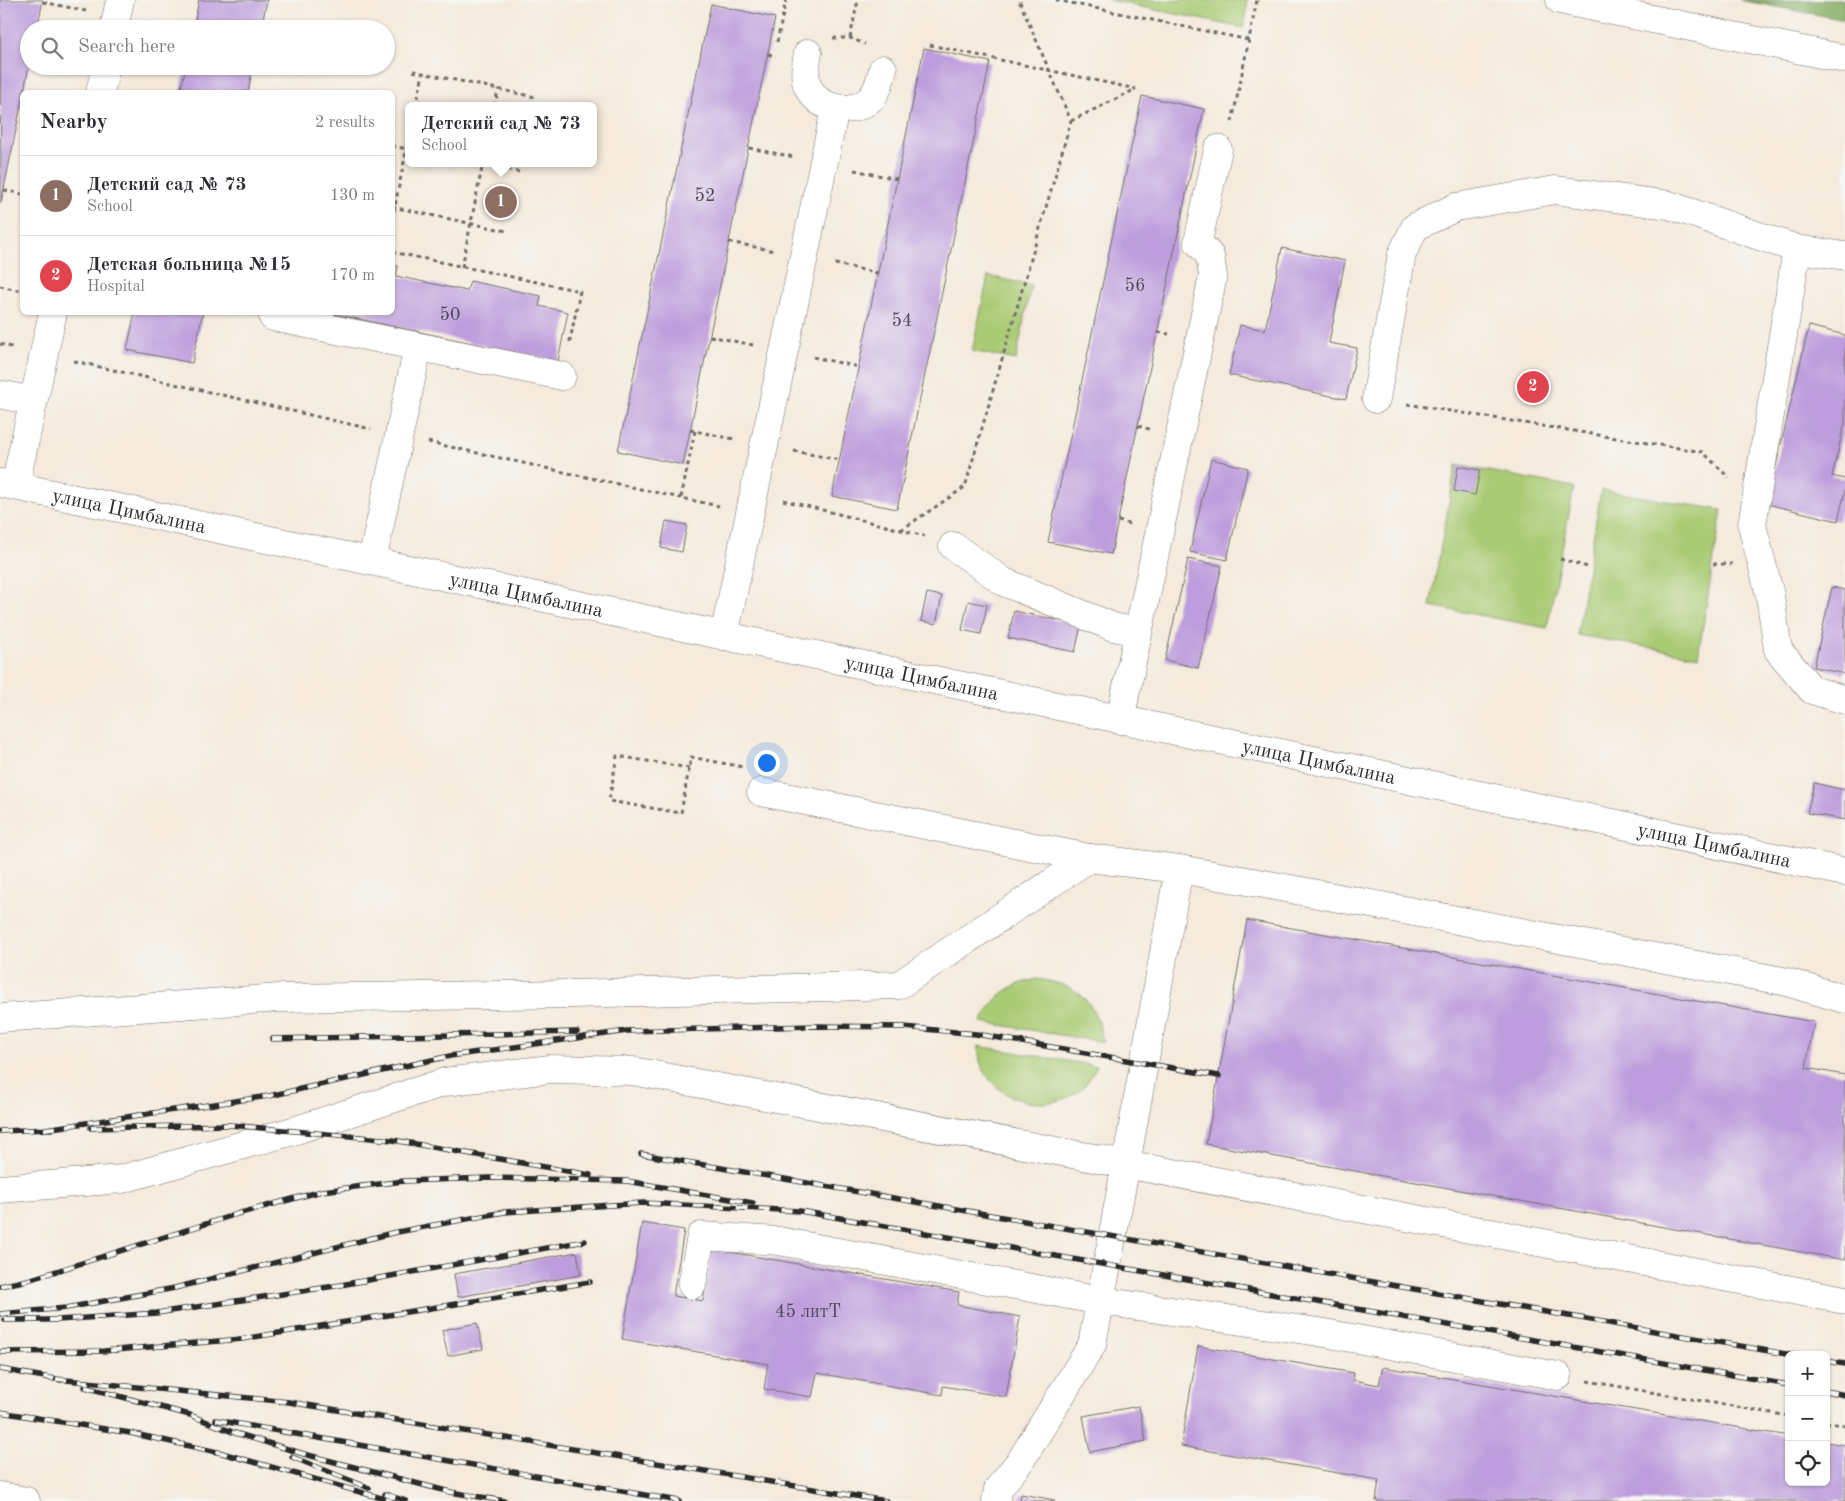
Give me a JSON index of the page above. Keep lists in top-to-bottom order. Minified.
{"streets":{"street":["улица Цимбалина"]},"house_numbers":["52","56","50","54","45 литТ"],"page":{"search":"Search here","heading":["Nearby","2 results"],"popup":["Детский сад № 73","School"],"list":[{"mark":"1","name":"Детский сад № 73","note":"School","value":"130 m"},{"mark":"2","name":"Детская больница №15","note":"Hospital","value":"170 m"}],"pins":["1","2"],"map_buttons":["+","−"]}}
